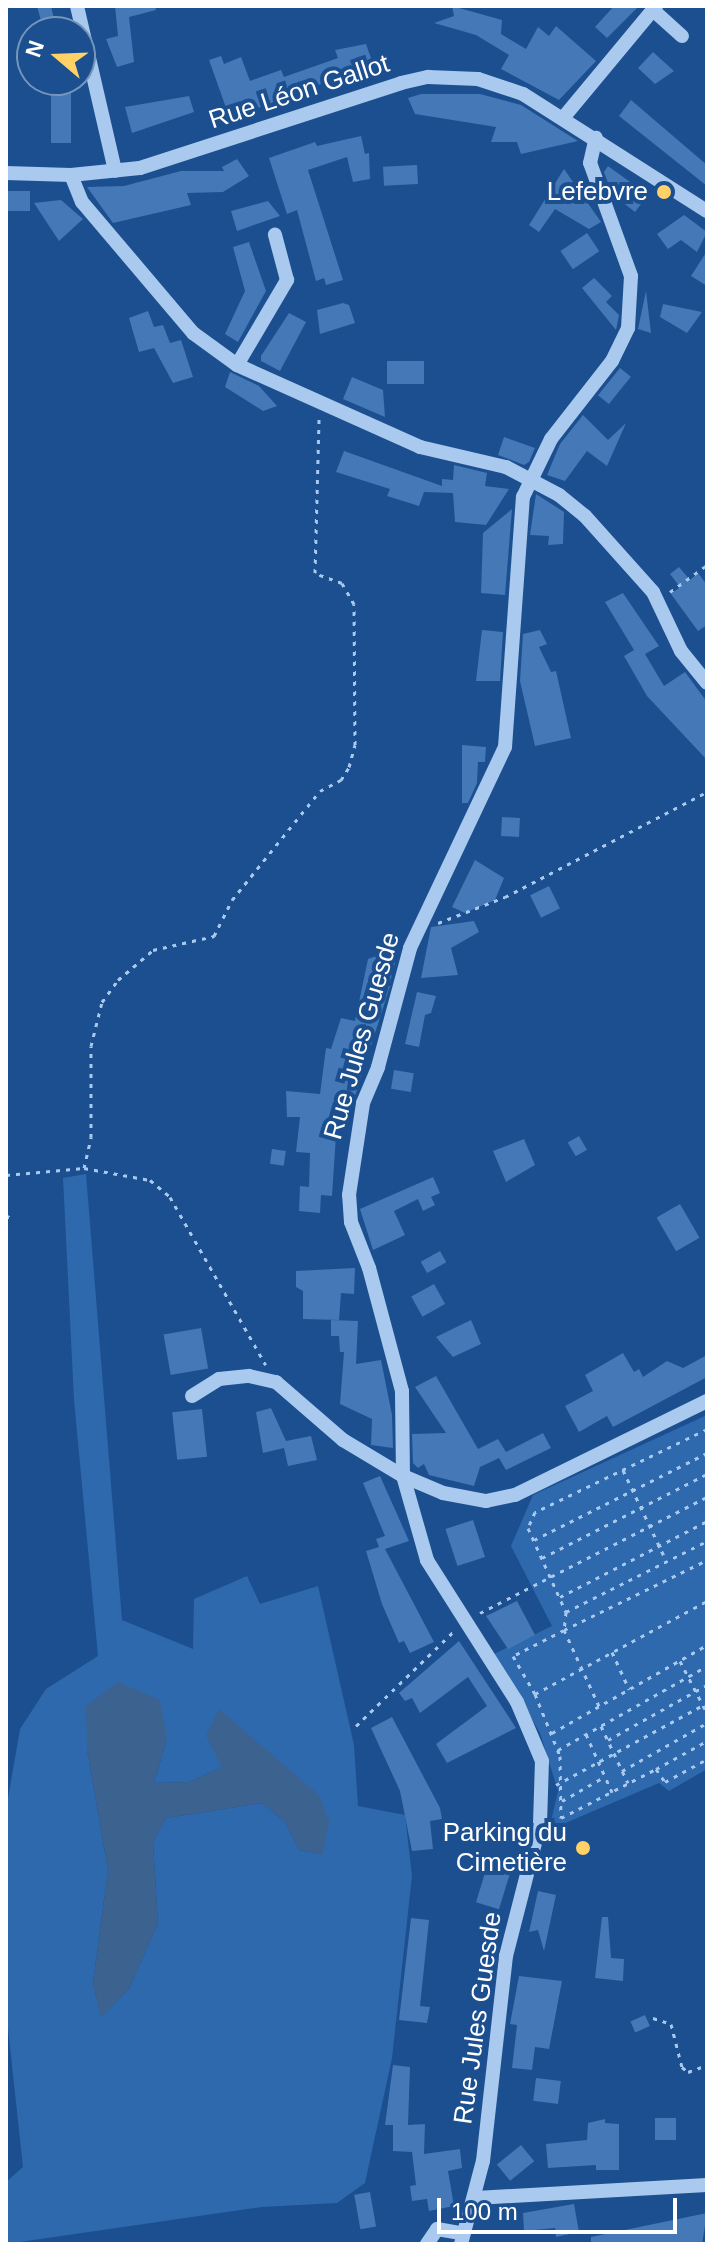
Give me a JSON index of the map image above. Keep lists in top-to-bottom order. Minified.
{"streets":{"street":["Rue Léon Gallot","Rue Jules Guesde"]},"crossings":[["Rue Léon Gallot","Rue Jules Guesde"]],"places":["Lefebvre","Parking du Cimetière"],"scale_bar":"100 m","north":"left"}
